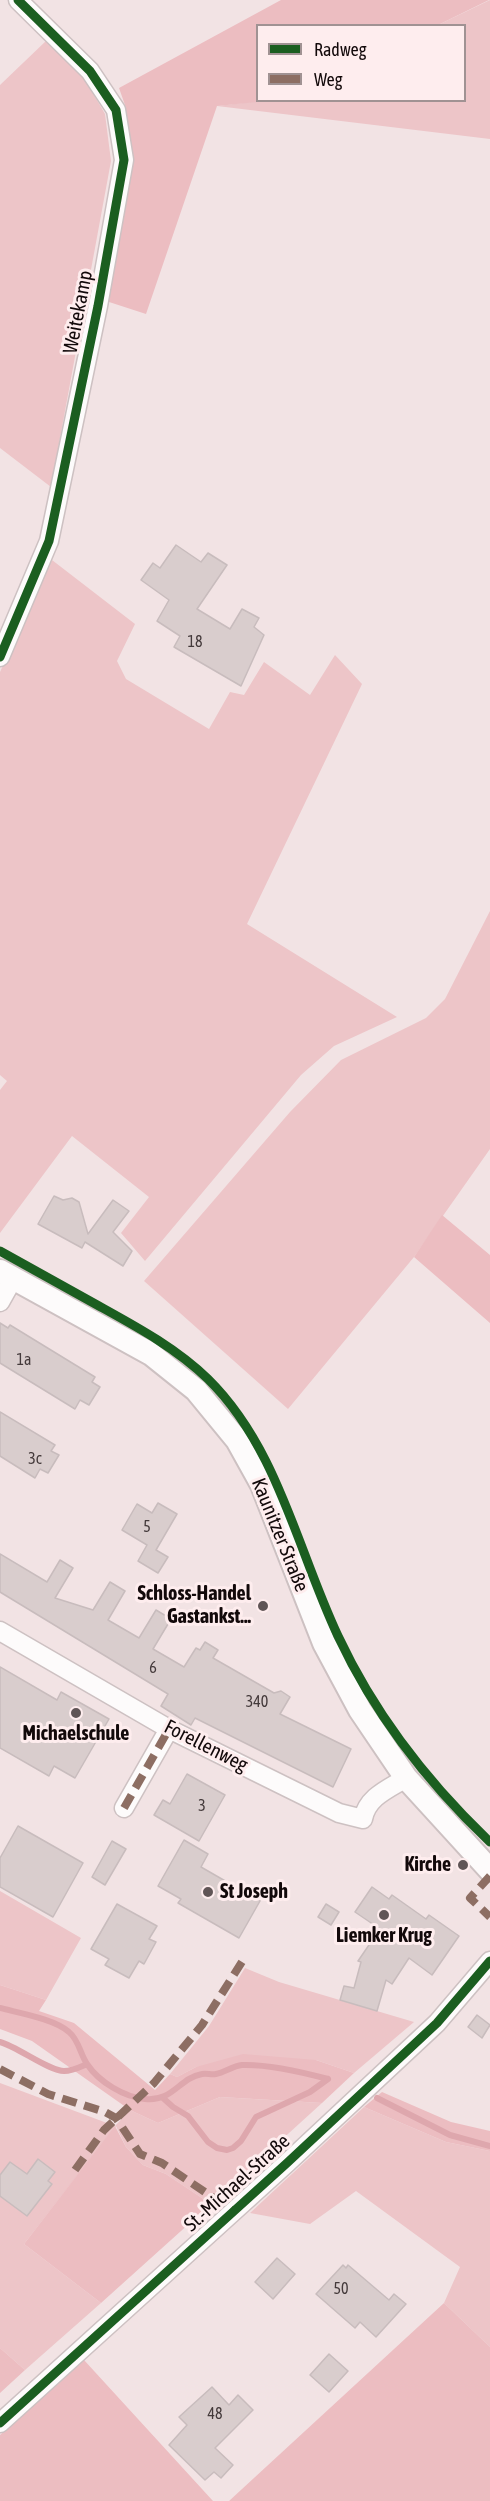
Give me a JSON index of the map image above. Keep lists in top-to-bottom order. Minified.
{"streets":{"street":["Weitekamp","Kaunitzer Straße","Forellenweg","St.-Michael-Straße"]},"crossings":[["Kaunitzer Straße","Forellenweg"]],"places":["Schloss-Handel Gastankst...","Michaelschule","Kirche","St Joseph","Liemker Krug"],"house_numbers":["18","1a","3c","5","6","340","3","50","48"],"legend":["Radweg","Weg"]}
